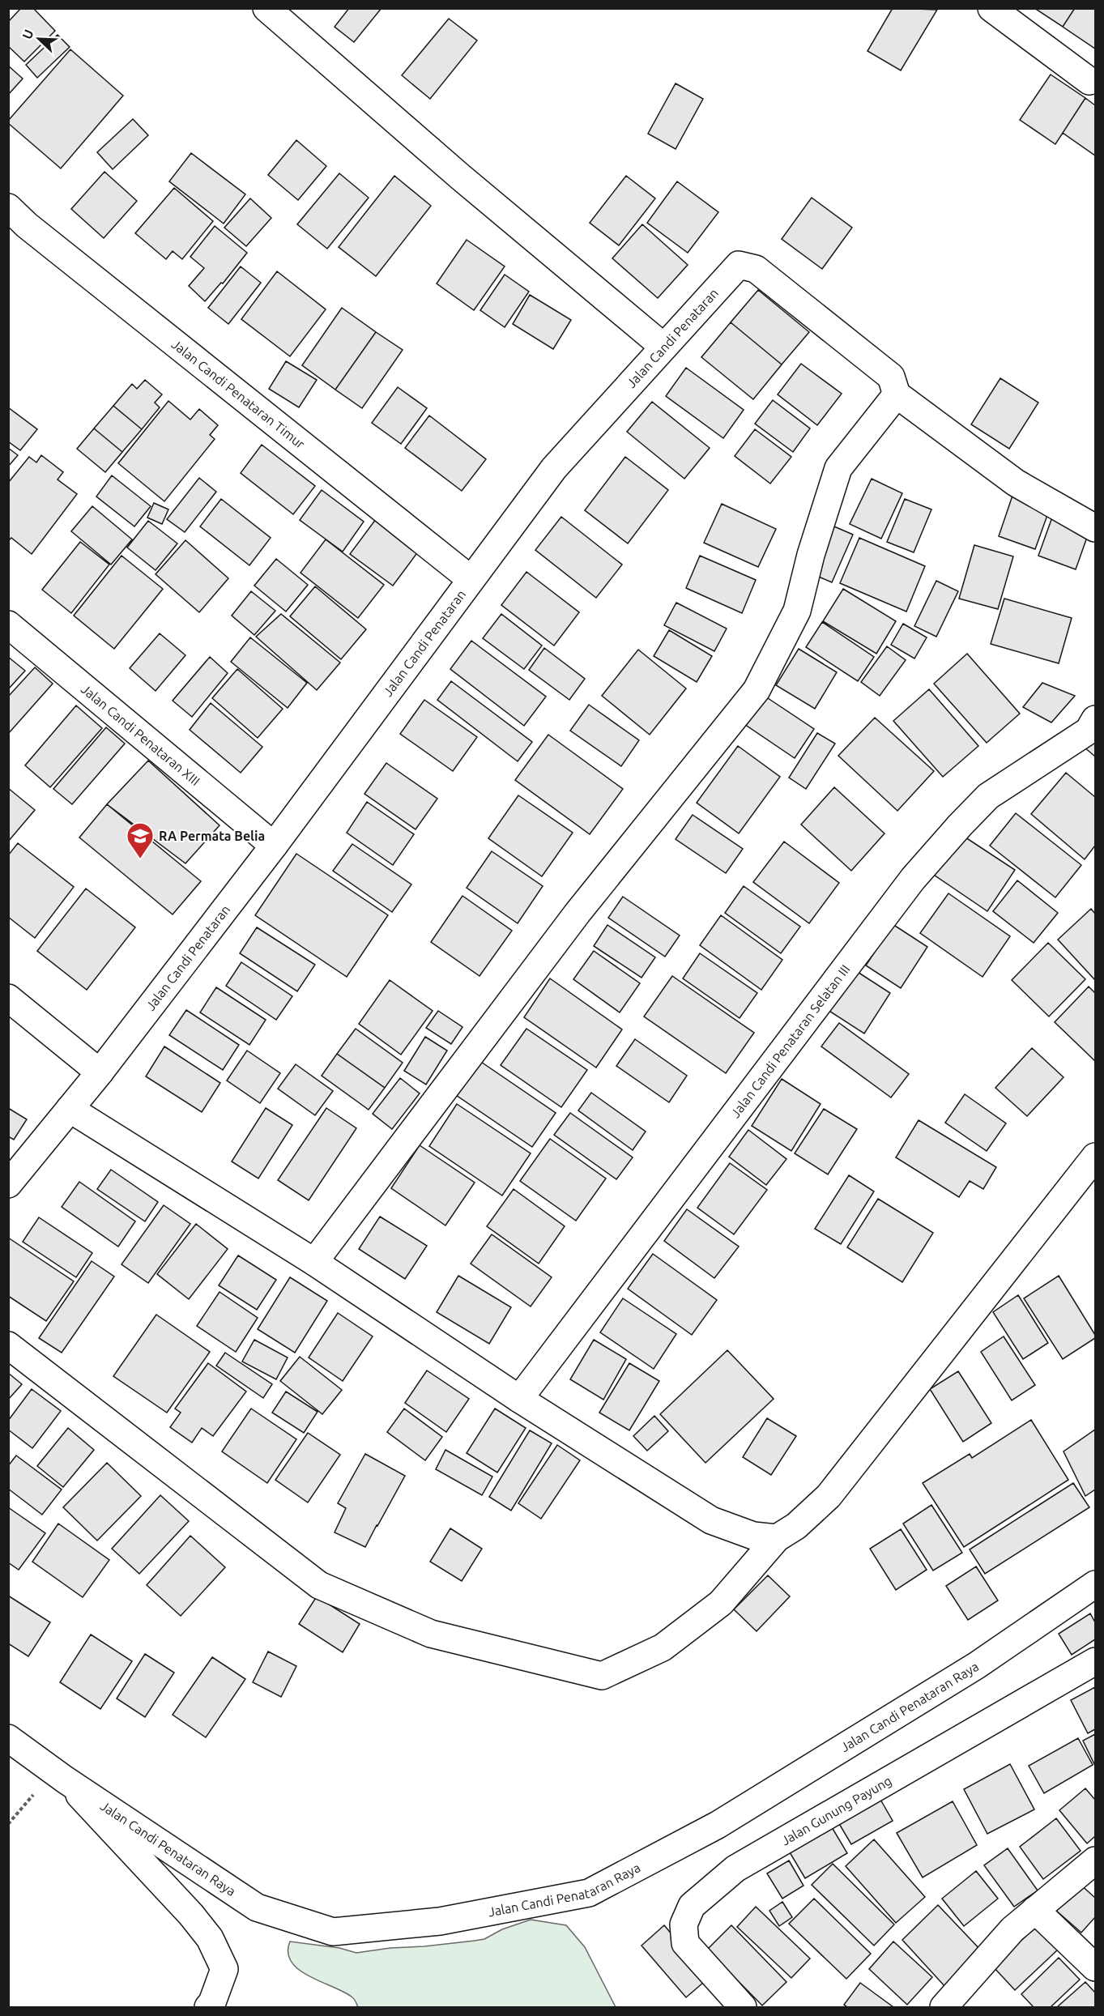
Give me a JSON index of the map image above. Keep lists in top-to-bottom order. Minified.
{"streets":{"street":["Jalan Candi Penataran","Jalan Candi Penataran Timur","Jalan Candi Penataran XIII","Jalan Candi Penataran Selatan III","Jalan Candi Penataran Raya","Jalan Gunung Payung"]},"crossings":[["Jalan Candi Penataran","Jalan Candi Penataran Timur"],["Jalan Candi Penataran","Jalan Candi Penataran XIII"]],"places":{"school or university":["RA Permata Belia"]},"north":"top left"}
